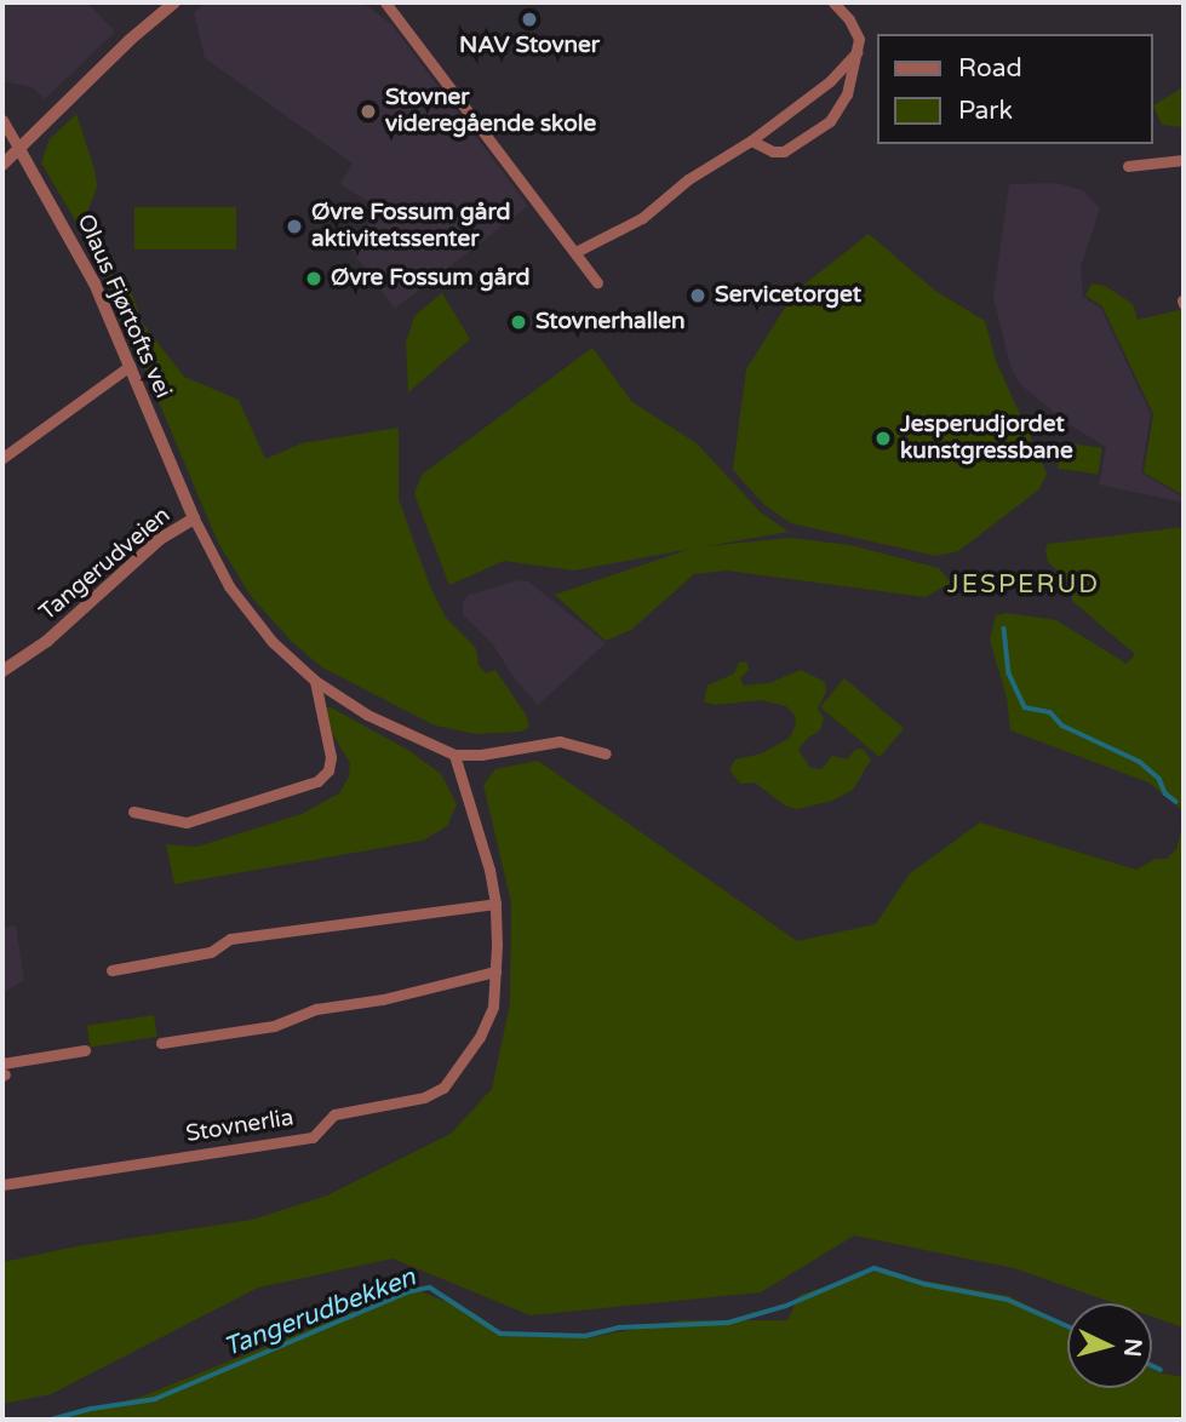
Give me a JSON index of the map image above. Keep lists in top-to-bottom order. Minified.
{"streets":{"street":["Olaus Fjørtofts vei","Tangerudveien","Stovnerlia"]},"crossings":[["Olaus Fjørtofts vei","Tangerudveien"]],"districts":["JESPERUD"],"water":["Tangerudbekken"],"places":["NAV Stovner","Stovner videregående skole","Øvre Fossum gård aktivitetssenter","Øvre Fossum gård","Servicetorget","Stovnerhallen","Jesperudjordet kunstgressbane"],"legend":["Road","Park"],"north":"right"}
